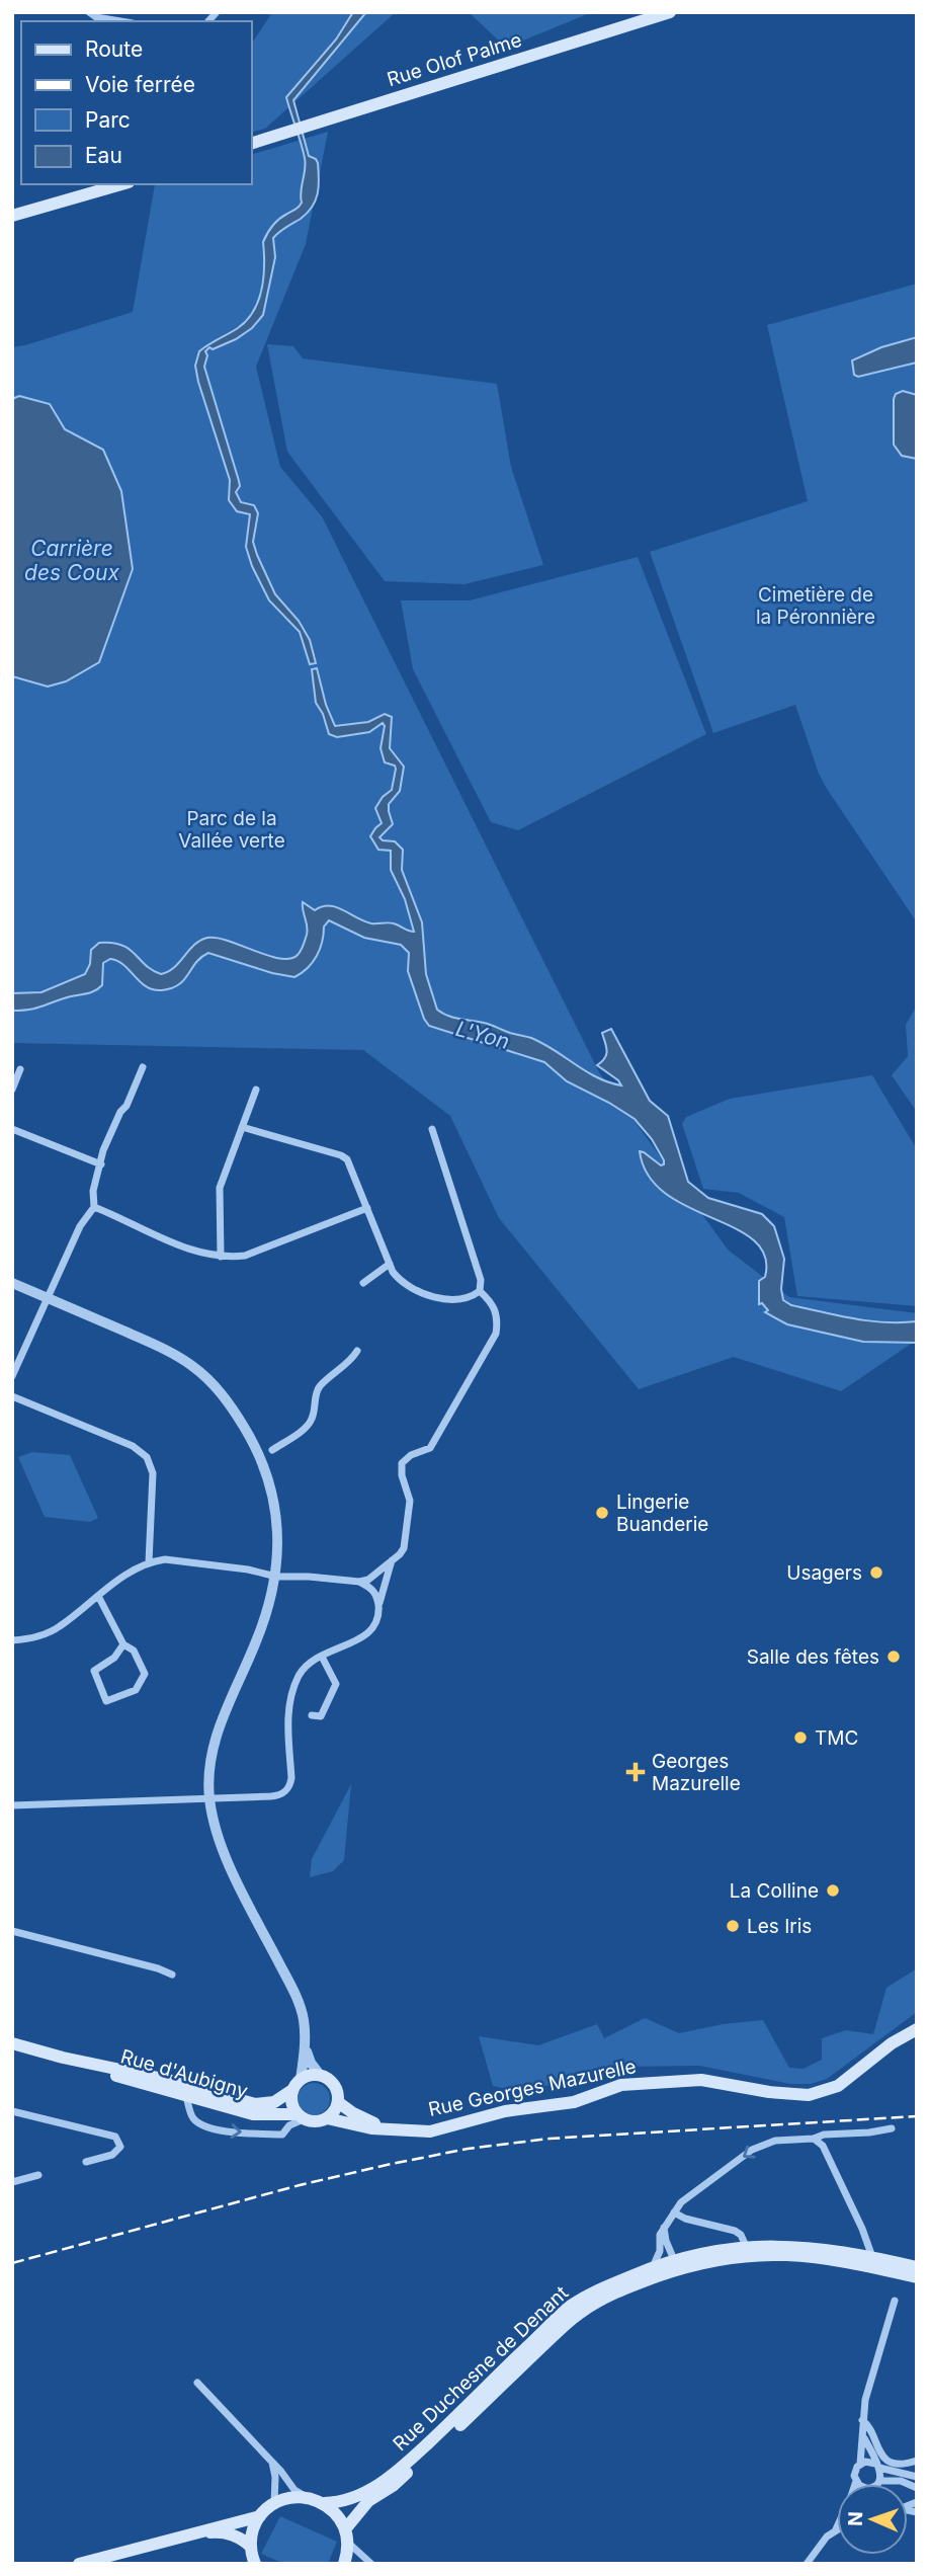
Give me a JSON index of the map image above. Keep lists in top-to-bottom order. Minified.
{"streets":{"main road":["Rue Olof Palme","Rue d'Aubigny","Rue Georges Mazurelle","Rue Duchesne de Denant"]},"crossings":[["Rue d'Aubigny","Rue Georges Mazurelle"]],"water":["Carrière des Coux","L'Yon"],"parks":["Cimetière de la Péronnière","Parc de la Vallée verte"],"places":{"other":["Lingerie Buanderie","Usagers","Salle des fêtes","TMC","La Colline","Les Iris"],"health":["Georges Mazurelle"]},"legend":["Route","Voie ferrée","Parc","Eau"],"north":"left"}
